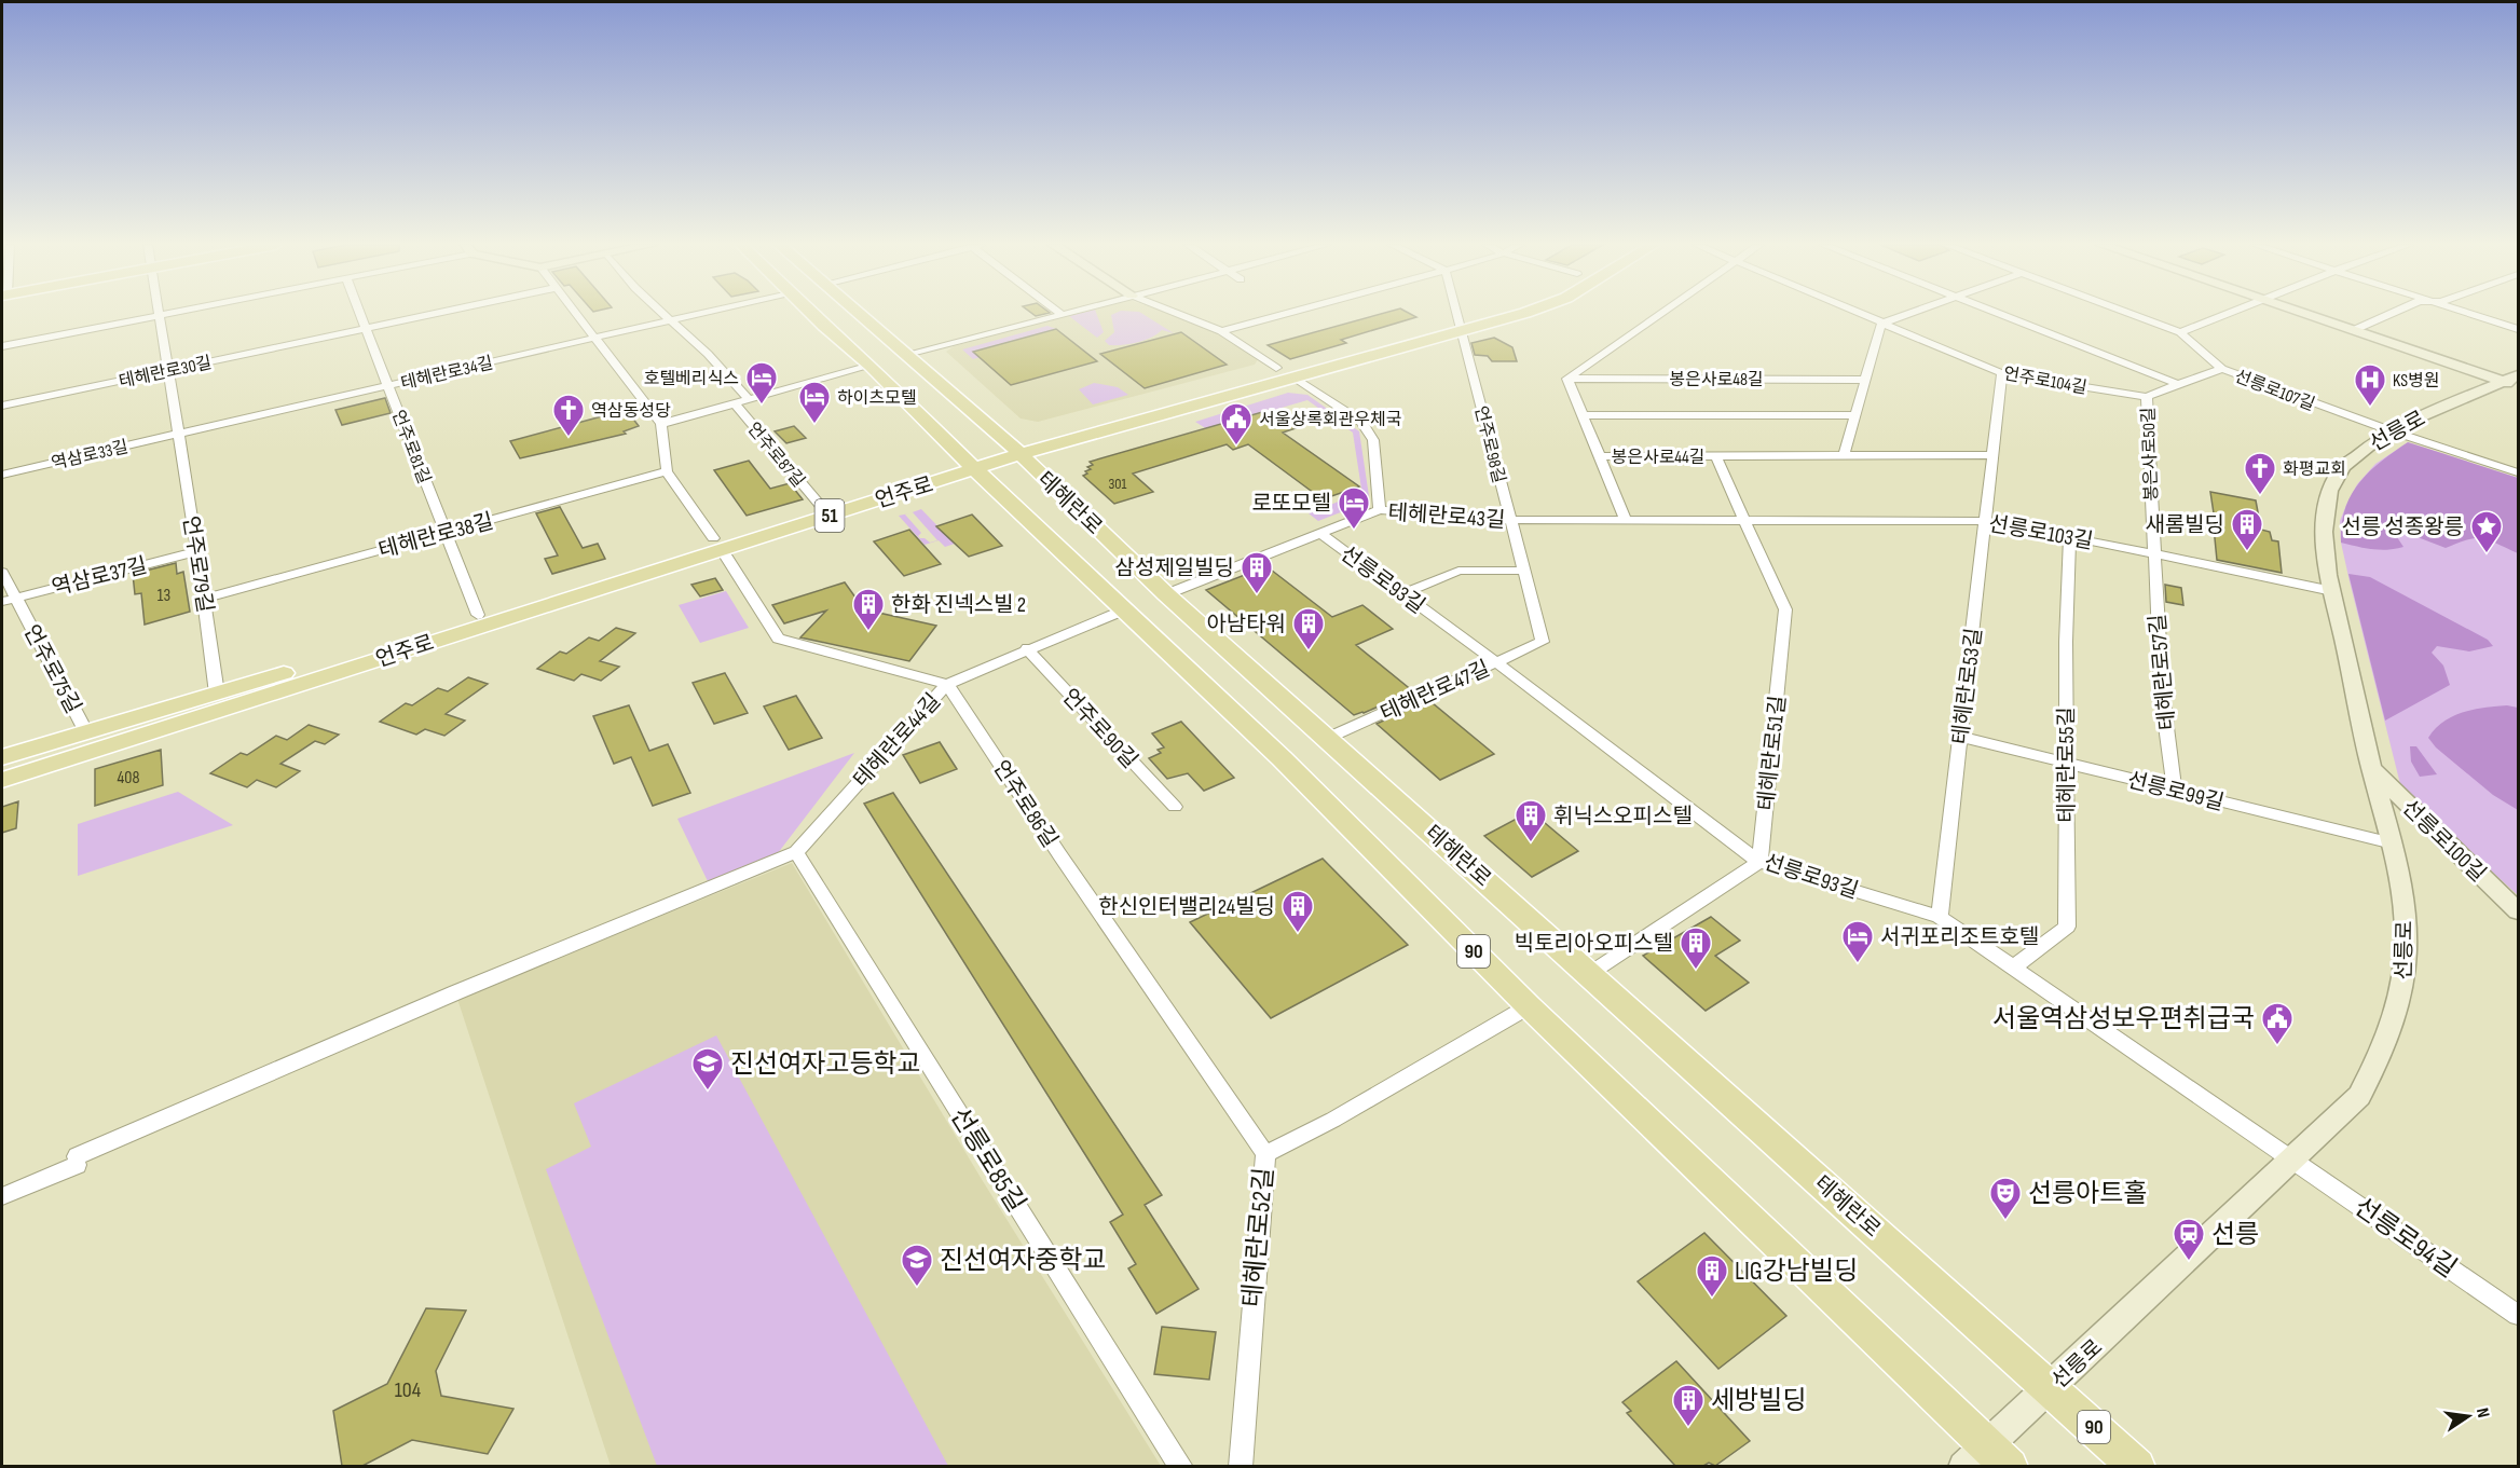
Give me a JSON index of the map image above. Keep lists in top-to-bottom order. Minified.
{"streets":{"main road":["선릉로","언주로","테헤란로","51","선릉로100길","90"],"street":["테헤란로30길","테헤란로34길","봉은사로48길","언주로104길","선릉로107길","언주로98길","언주로81길","역삼로33길","언주로87길","봉은사로50길","봉은사로44길","테헤란로43길","선릉로103길","테헤란로38길","언주로79길","역삼로37길","선릉로93길","언주로75길","테헤란로57길","테헤란로53길","테헤란로47길","언주로90길","테헤란로44길","테헤란로51길","테헤란로55길","선릉로99길","언주로86길","선릉로85길","테헤란로52길","선릉로94길"]},"crossings":[["테헤란로30길","언주로81길"],["테헤란로30길","언주로79길"],["테헤란로34길","언주로81길"],["테헤란로34길","역삼로33길"],["테헤란로34길","언주로87길"],["테헤란로34길","언주로79길"],["봉은사로48길","봉은사로44길"],["언주로104길","봉은사로50길"],["언주로104길","테헤란로53길"],["선릉로107길","선릉로"],["선릉로107길","봉은사로50길"],["선릉로","테헤란로"],["선릉로","선릉로103길"],["선릉로","선릉로93길"],["선릉로","선릉로99길"],["선릉로","선릉로100길"],["선릉로","선릉로94길"],["언주로98길","언주로"],["언주로98길","테헤란로43길"],["언주로98길","테헤란로47길"],["언주로81길","언주로"],["언주로81길","테헤란로38길"],["역삼로33길","언주로79길"],["언주로87길","언주로"],["봉은사로50길","선릉로103길"],["봉은사로50길","테헤란로57길"],["봉은사로44길","테헤란로43길"],["봉은사로44길","테헤란로51길"],["언주로","테헤란로"],["언주로","언주로79길"],["언주로","언주로75길"],["테헤란로","테헤란로43길"],["테헤란로","테헤란로47길"],["테헤란로","테헤란로44길"],["테헤란로","테헤란로52길"],["테헤란로43길","선릉로103길"],["테헤란로43길","선릉로93길"],["테헤란로43길","테헤란로51길"],["선릉로103길","테헤란로57길"],["선릉로103길","테헤란로53길"],["선릉로103길","테헤란로51길"],["선릉로103길","테헤란로55길"],["테헤란로38길","언주로79길"],["언주로79길","역삼로37길"],["역삼로37길","언주로75길"],["선릉로93길","테헤란로53길"],["선릉로93길","테헤란로47길"],["선릉로93길","테헤란로51길"],["선릉로93길","테헤란로55길"],["선릉로93길","선릉로94길"],["테헤란로57길","선릉로99길"],["테헤란로53길","선릉로99길"],["언주로90길","테헤란로44길"],["테헤란로44길","언주로86길"],["테헤란로44길","선릉로85길"],["테헤란로55길","선릉로99길"],["언주로86길","테헤란로52길"]],"places":{"hotel":["호텔베리식스","하이츠모텔","로또모텔","서귀포리조트호텔"],"hospital":["KS병원"],"church":["역삼동성당","화평교회"],"public building":["서울상록회관우체국","서울역삼성보우편취급국"],"building":["새롬빌딩","삼성제일빌딩","한화 진넥스빌 2","아남타워","휘닉스오피스텔","한신인터밸리24빌딩","빅토리아오피스텔","LIG강남빌딩","세방빌딩"],"place":["선릉 성종왕릉"],"school or university":["진선여자고등학교","진선여자중학교"],"theatre":["선릉아트홀"],"station":["선릉"]},"house_numbers":["301","13","408","104"],"north":"right"}
